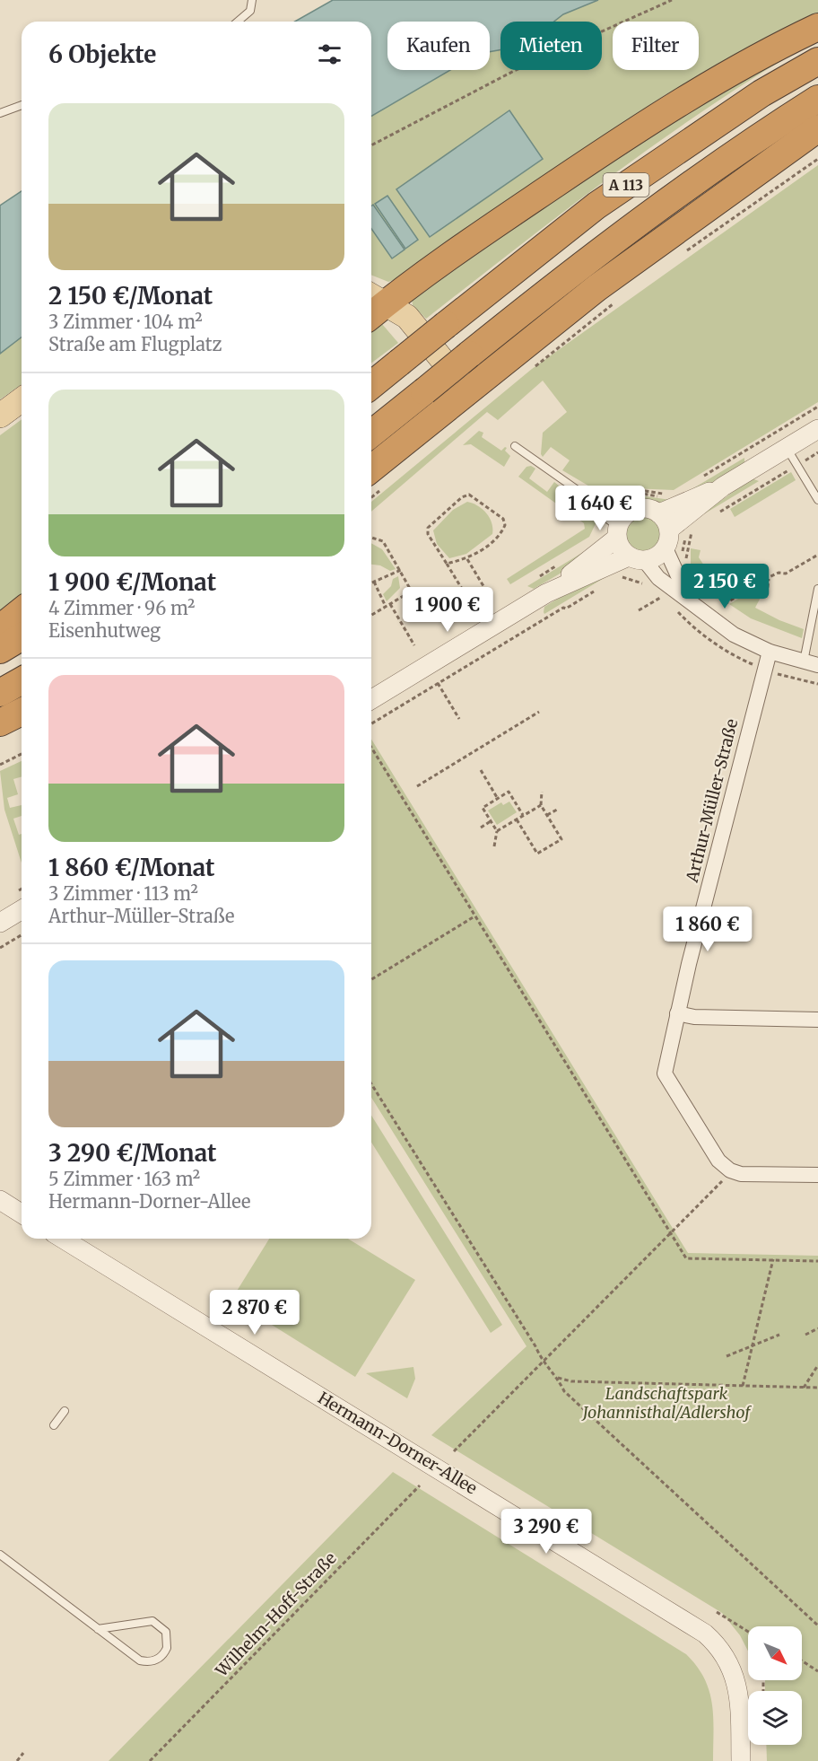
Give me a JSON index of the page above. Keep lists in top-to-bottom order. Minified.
{"streets":{"highway":["A 113"],"street":["Arthur-Müller-Straße","Hermann-Dorner-Allee"],"path":["Wilhelm-Hoff-Straße"]},"parks":["Landschaftspark Johannisthal/Adlershof"],"north":"bottom right","page":{"chip":["Kaufen","Mieten","Filter"],"heading":"6 Objekte","list":[{"name":"2 150 €/Monat","note":"3 Zimmer · 104 m² · Straße am Flugplatz"},{"name":"1 900 €/Monat","note":"4 Zimmer · 96 m² · Eisenhutweg"},{"name":"1 860 €/Monat","note":"3 Zimmer · 113 m² · Arthur-Müller-Straße"},{"name":"3 290 €/Monat","note":"5 Zimmer · 163 m² · Hermann-Dorner-Allee"}],"price":["1 640 €","2 150 €","1 900 €","1 860 €","2 870 €","3 290 €"]}}
